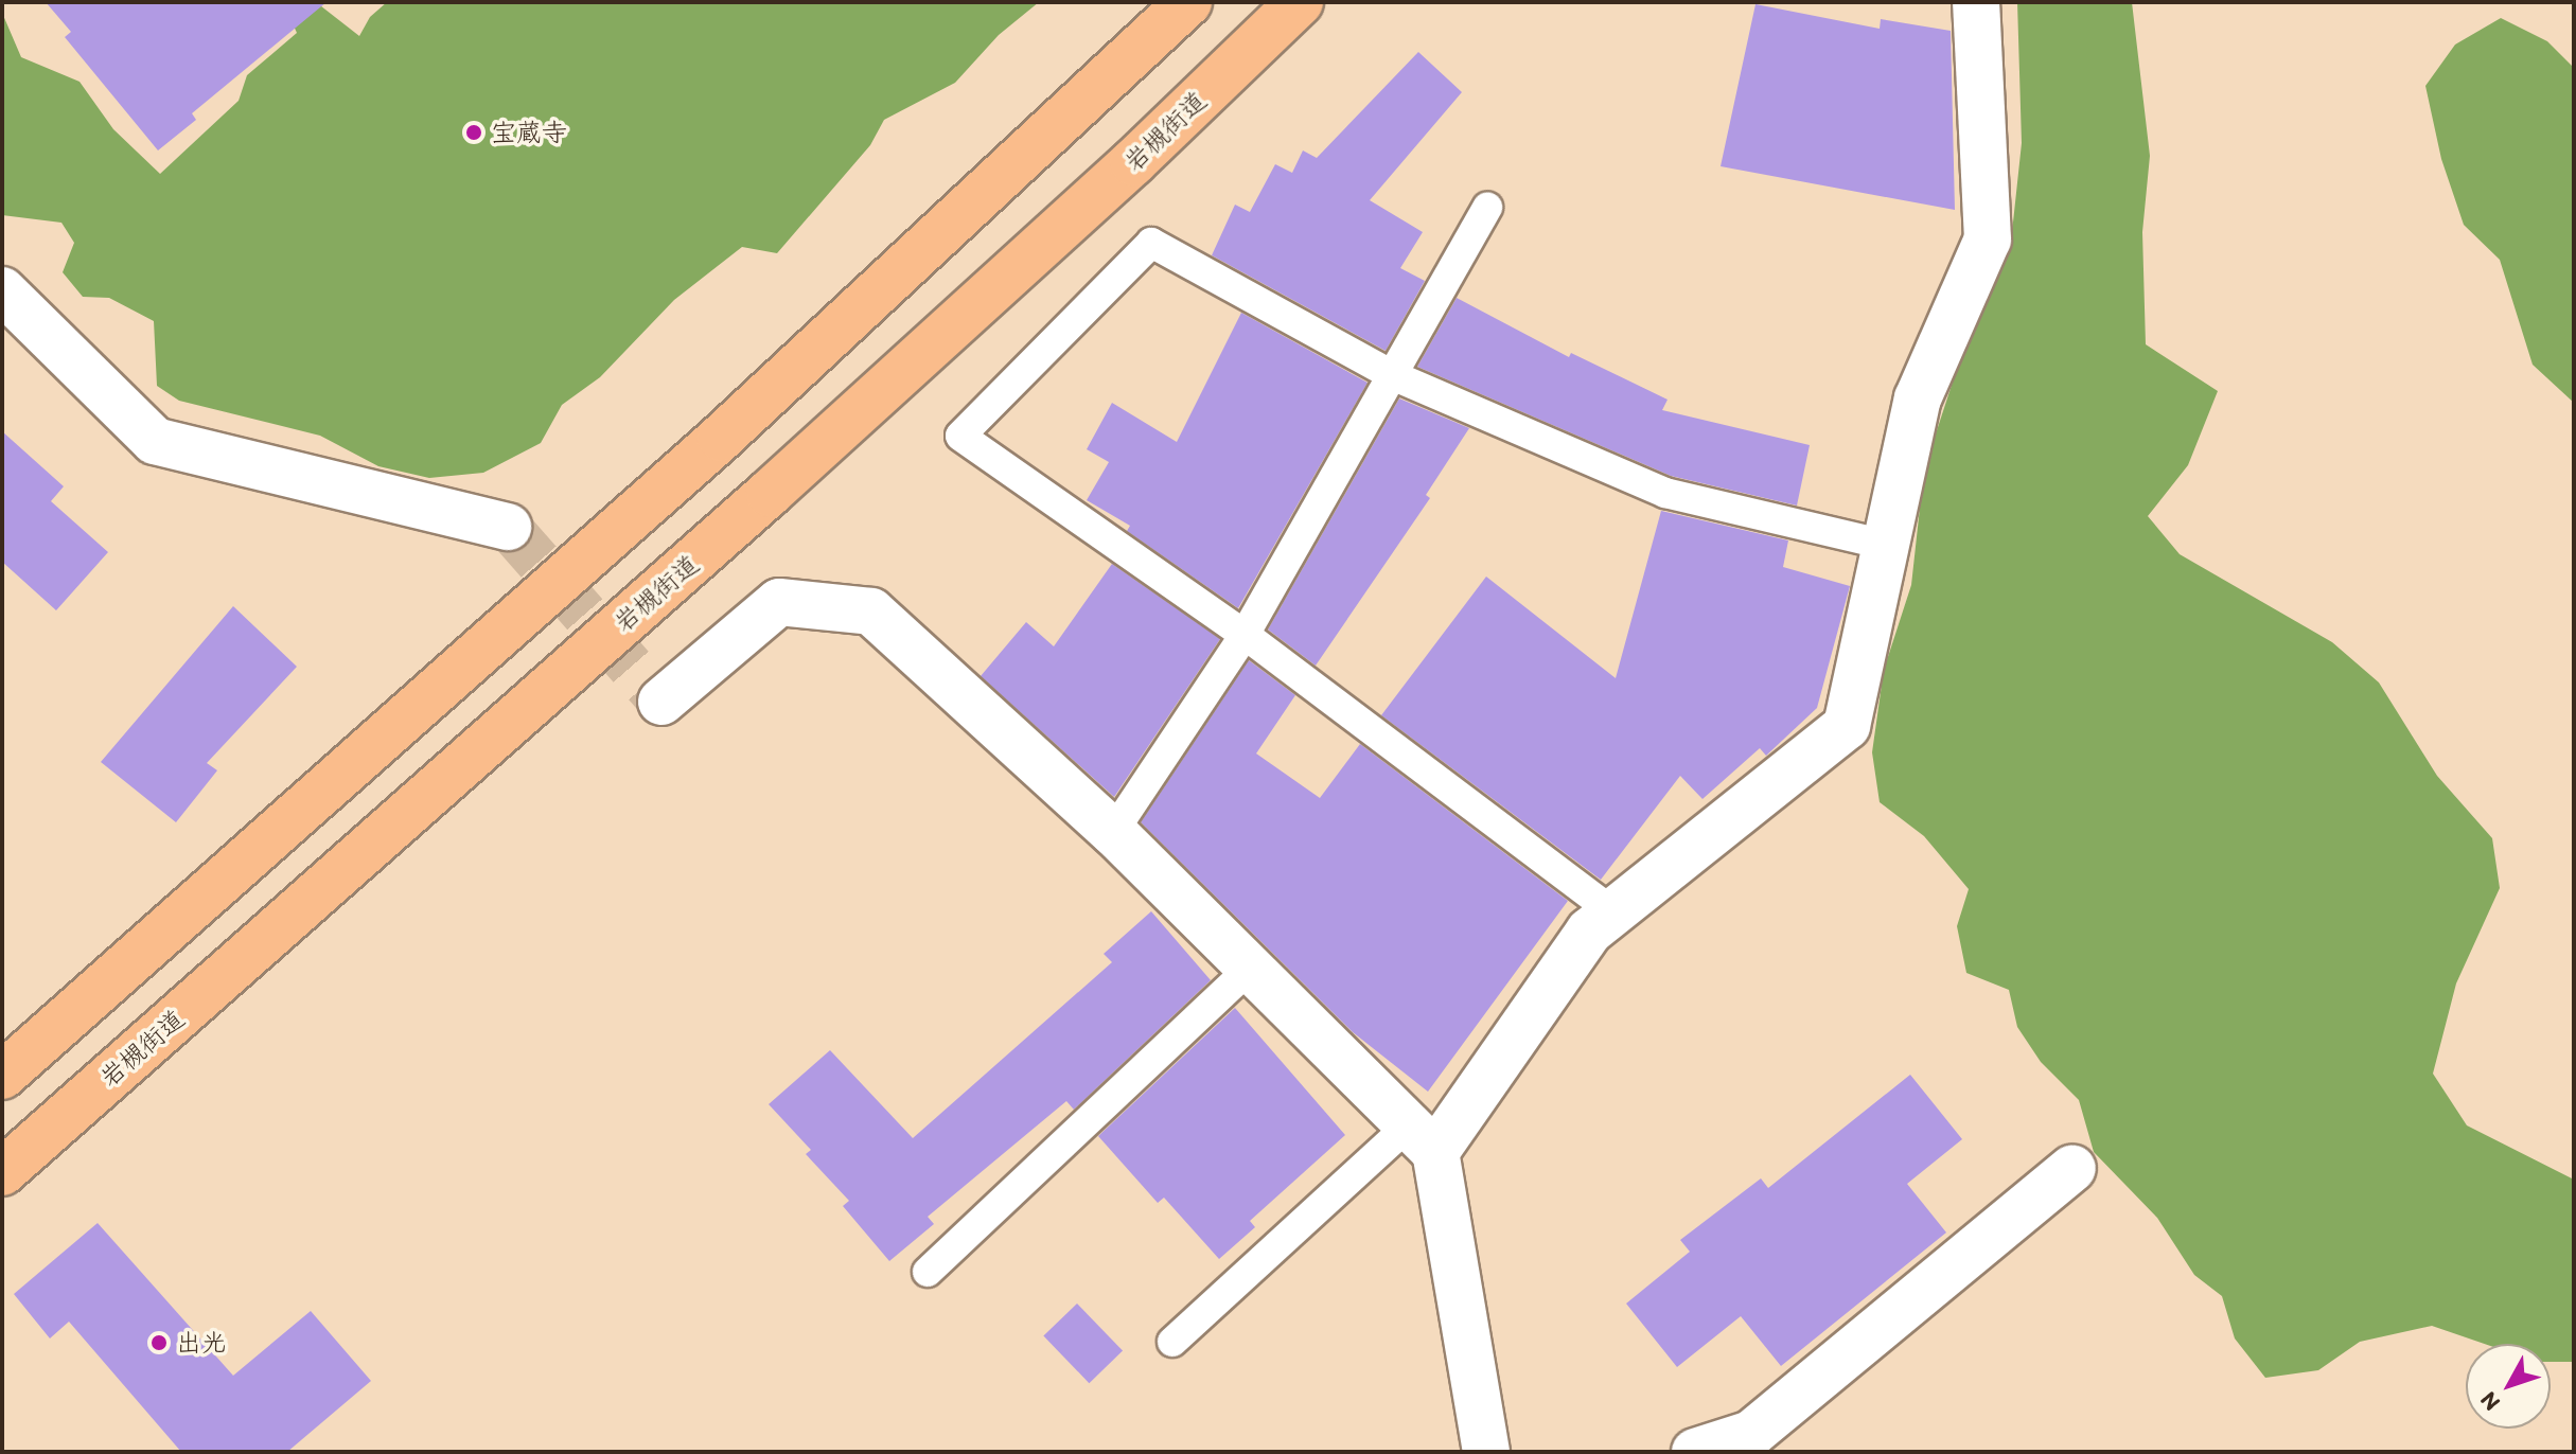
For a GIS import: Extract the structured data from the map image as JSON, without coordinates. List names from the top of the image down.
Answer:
{
  "streets": {
    "highway": ["岩槻街道"]
  },
  "places": ["宝蔵寺", "出光"],
  "north": "bottom left"
}
